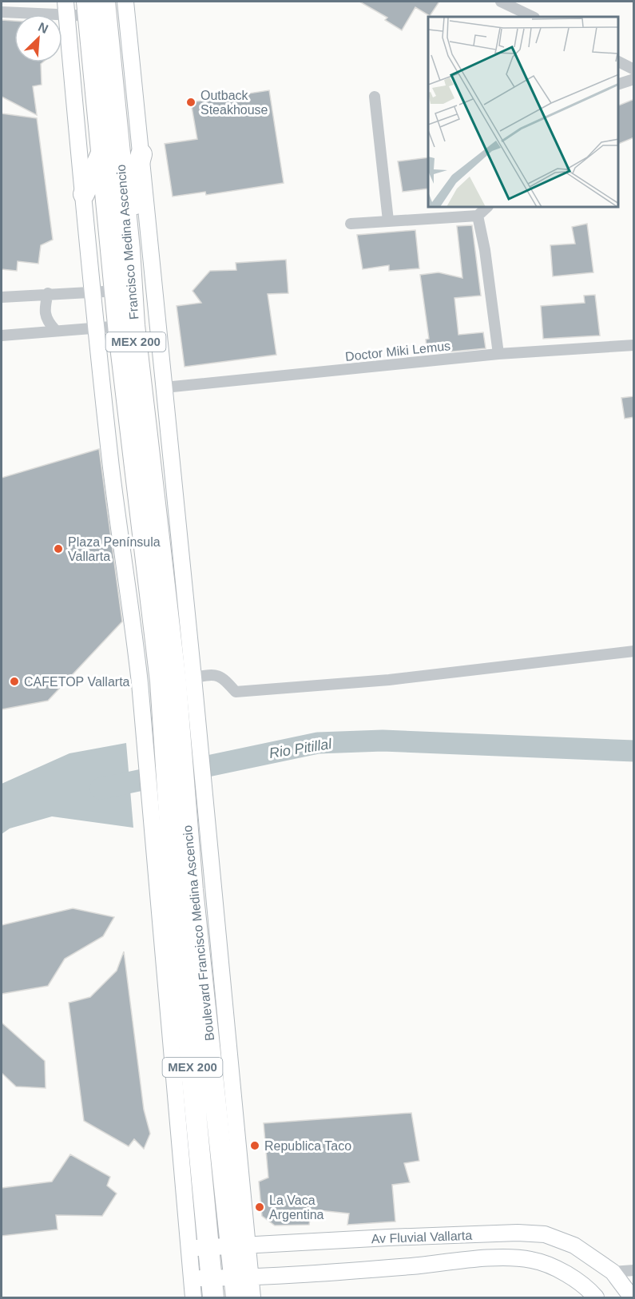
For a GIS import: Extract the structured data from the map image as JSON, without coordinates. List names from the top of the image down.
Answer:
{
  "streets": {
    "highway": ["Francisco Medina Ascencio", "MEX 200", "Boulevard Francisco Medina Ascencio"],
    "main road": ["Av Fluvial Vallarta"],
    "street": ["Doctor Miki Lemus"]
  },
  "crossings": [
    ["Francisco Medina Ascencio", "Boulevard Francisco Medina Ascencio"],
    ["Boulevard Francisco Medina Ascencio", "Av Fluvial Vallarta"]
  ],
  "water": ["Rio Pitillal"],
  "places": [
    "Outback Steakhouse",
    "Plaza Península Vallarta",
    "CAFETOP Vallarta",
    "Republica Taco",
    "La Vaca Argentina"
  ],
  "north": "top right"
}
